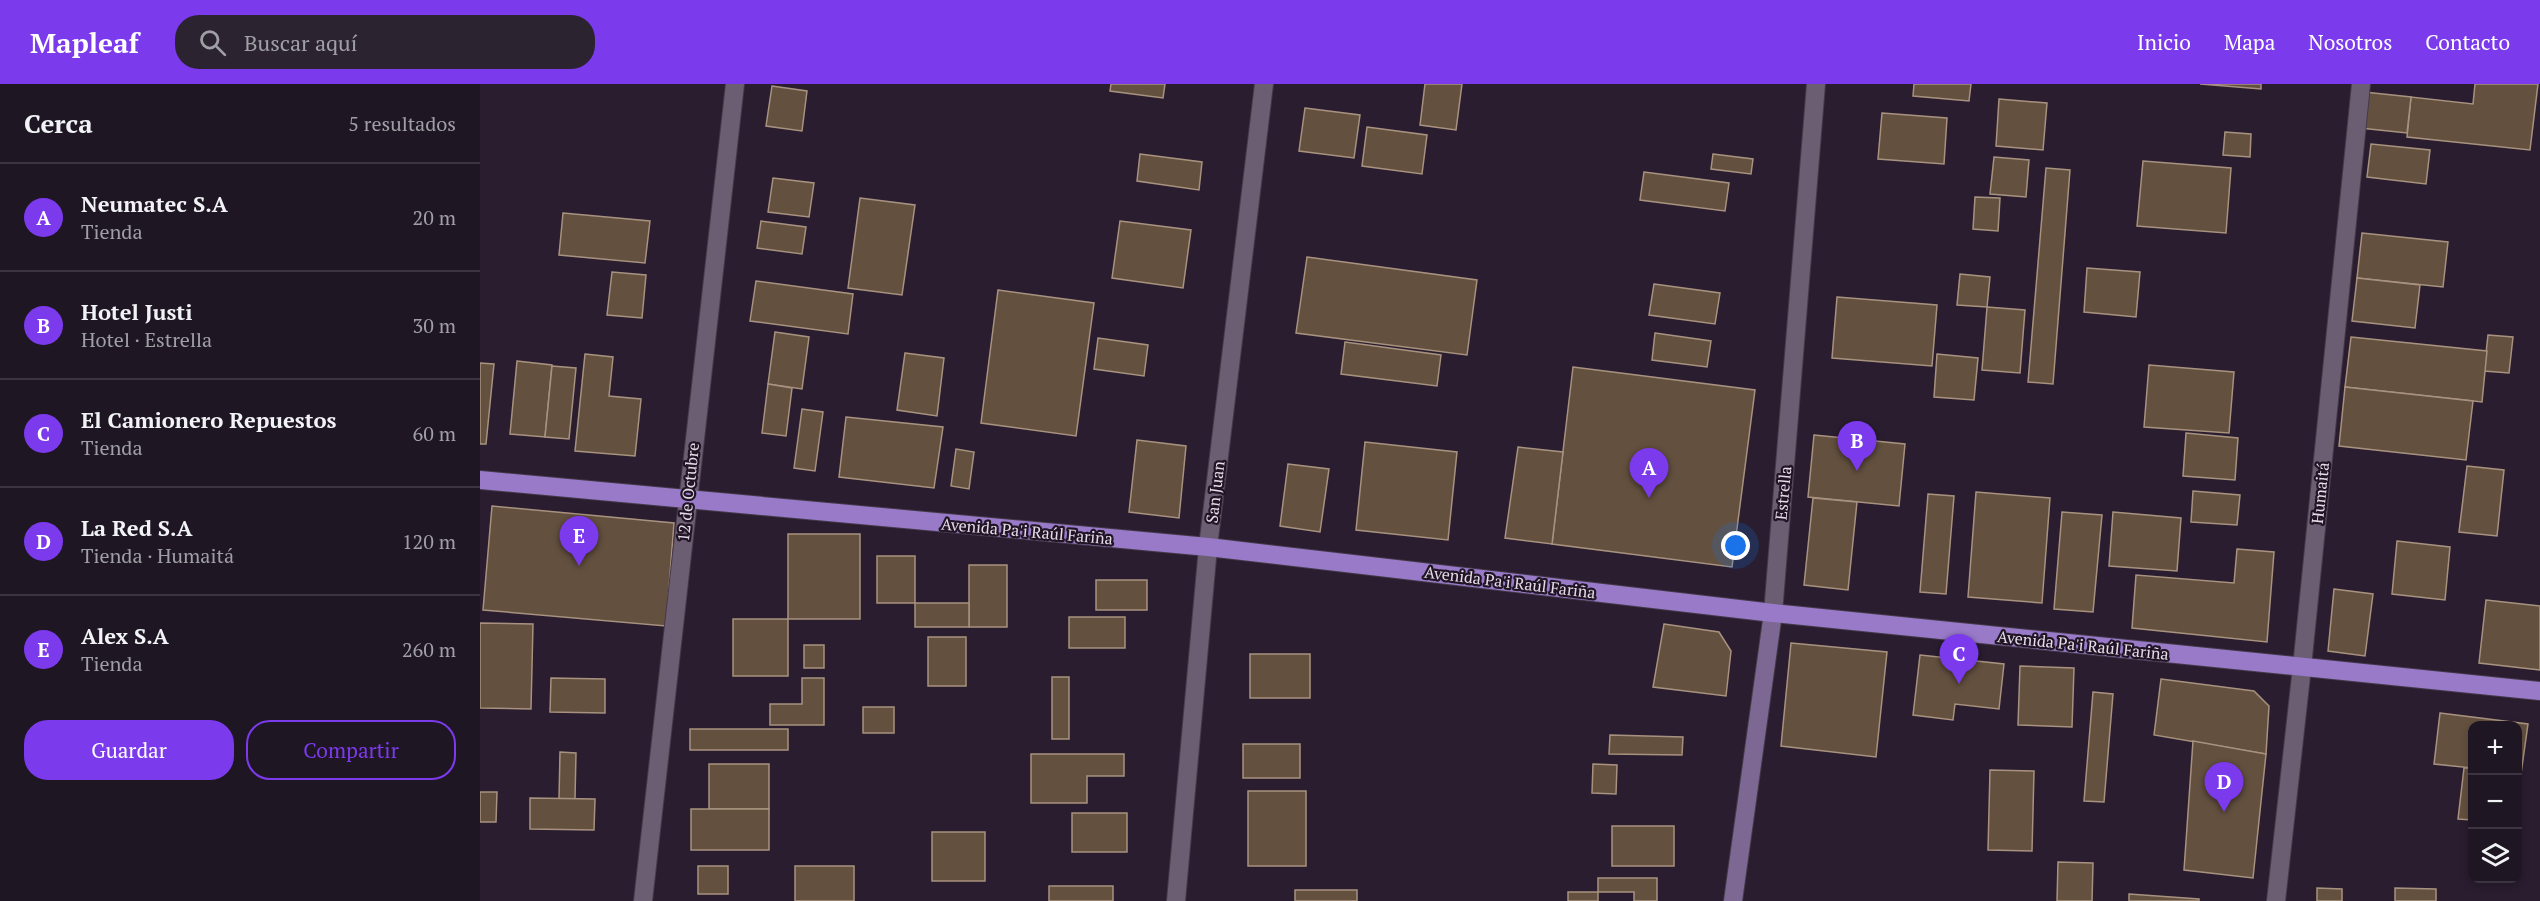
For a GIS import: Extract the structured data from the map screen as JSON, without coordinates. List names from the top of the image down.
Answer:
{
  "streets": {
    "highway": ["Avenida Pa'i Raúl Fariña"],
    "main road": ["Estrella"],
    "street": ["12 de Octubre", "San Juan", "Humaitá"]
  },
  "crossings": [
    ["12 de Octubre", "Avenida Pa'i Raúl Fariña"],
    ["San Juan", "Avenida Pa'i Raúl Fariña"],
    ["Estrella", "Avenida Pa'i Raúl Fariña"],
    ["Humaitá", "Avenida Pa'i Raúl Fariña"]
  ],
  "page": {
    "header": "Mapleaf",
    "search": "Buscar aquí",
    "nav": [
      "Inicio",
      "Mapa",
      "Nosotros",
      "Contacto"
    ],
    "heading": ["Cerca", "5 resultados"],
    "list": [
      {
        "mark": "A",
        "name": "Neumatec S.A",
        "note": "Tienda",
        "value": "20 m"
      },
      {
        "mark": "B",
        "name": "Hotel Justi",
        "note": "Hotel · Estrella",
        "value": "30 m"
      },
      {
        "mark": "C",
        "name": "El Camionero Repuestos",
        "note": "Tienda",
        "value": "60 m"
      },
      {
        "mark": "D",
        "name": "La Red S.A",
        "note": "Tienda · Humaitá",
        "value": "120 m"
      },
      {
        "mark": "E",
        "name": "Alex S.A",
        "note": "Tienda",
        "value": "260 m"
      }
    ],
    "pins": [
      "B",
      "A",
      "E",
      "C",
      "D"
    ],
    "buttons": ["Guardar", "Compartir"],
    "map_buttons": ["+", "−"]
  }
}
